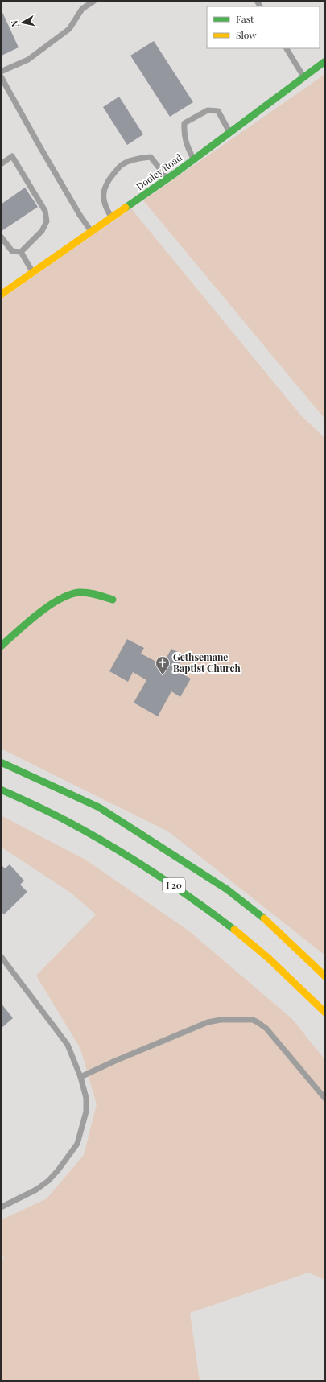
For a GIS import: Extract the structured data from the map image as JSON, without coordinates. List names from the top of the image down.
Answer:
{
  "streets": {
    "main road": ["Dooley Road", "I 20"]
  },
  "places": {
    "church": ["Gethsemane Baptist Church"]
  },
  "legend": ["Fast", "Slow"],
  "north": "left"
}
